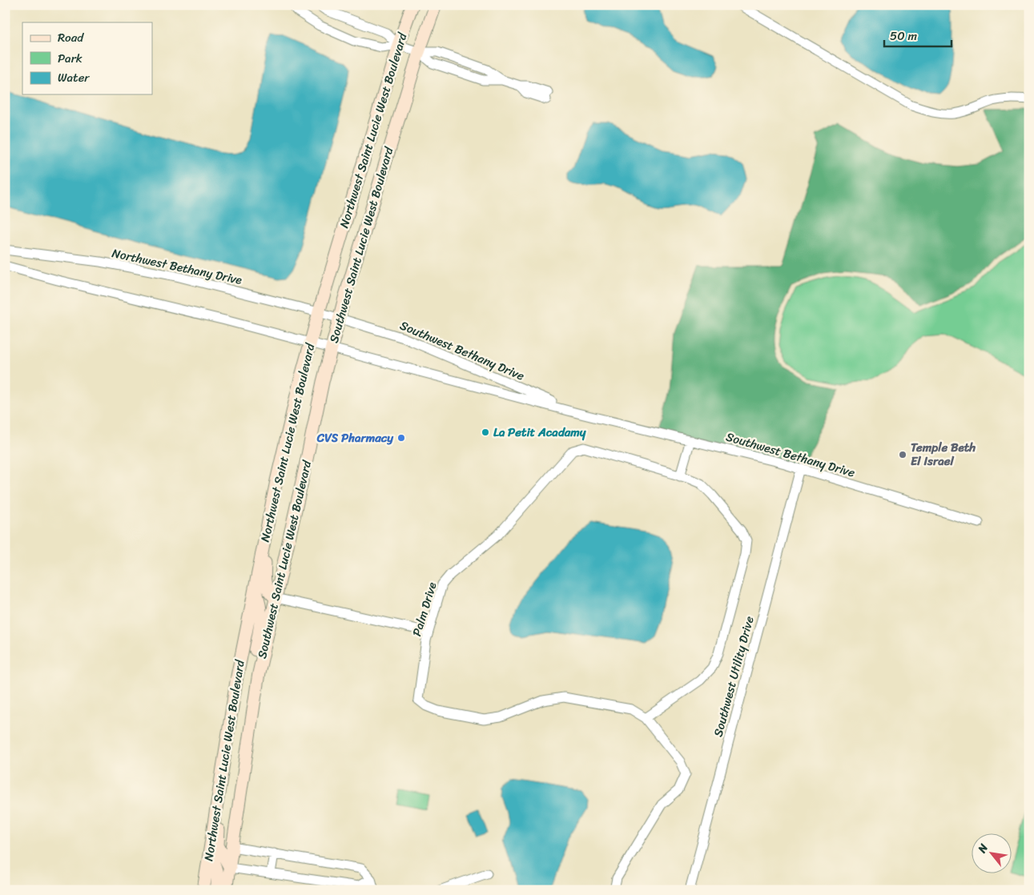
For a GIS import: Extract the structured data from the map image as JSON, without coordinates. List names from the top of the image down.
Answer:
{
  "streets": {
    "main road": ["Northwest Saint Lucie West Boulevard", "Southwest Saint Lucie West Boulevard"],
    "street": [
      "Northwest Bethany Drive",
      "Southwest Bethany Drive",
      "Palm Drive",
      "Southwest Utility Drive"
    ]
  },
  "crossings": [
    ["Northwest Saint Lucie West Boulevard", "Northwest Bethany Drive"],
    ["Northwest Saint Lucie West Boulevard", "Southwest Bethany Drive"],
    ["Southwest Saint Lucie West Boulevard", "Southwest Bethany Drive"],
    ["Northwest Bethany Drive", "Southwest Bethany Drive"],
    ["Southwest Bethany Drive", "Southwest Utility Drive"]
  ],
  "places": ["La Petit Acadamy", "CVS Pharmacy", "Temple Beth El Israel"],
  "legend": ["Road", "Park", "Water"],
  "scale_bar": "50 m",
  "north": "top left"
}
